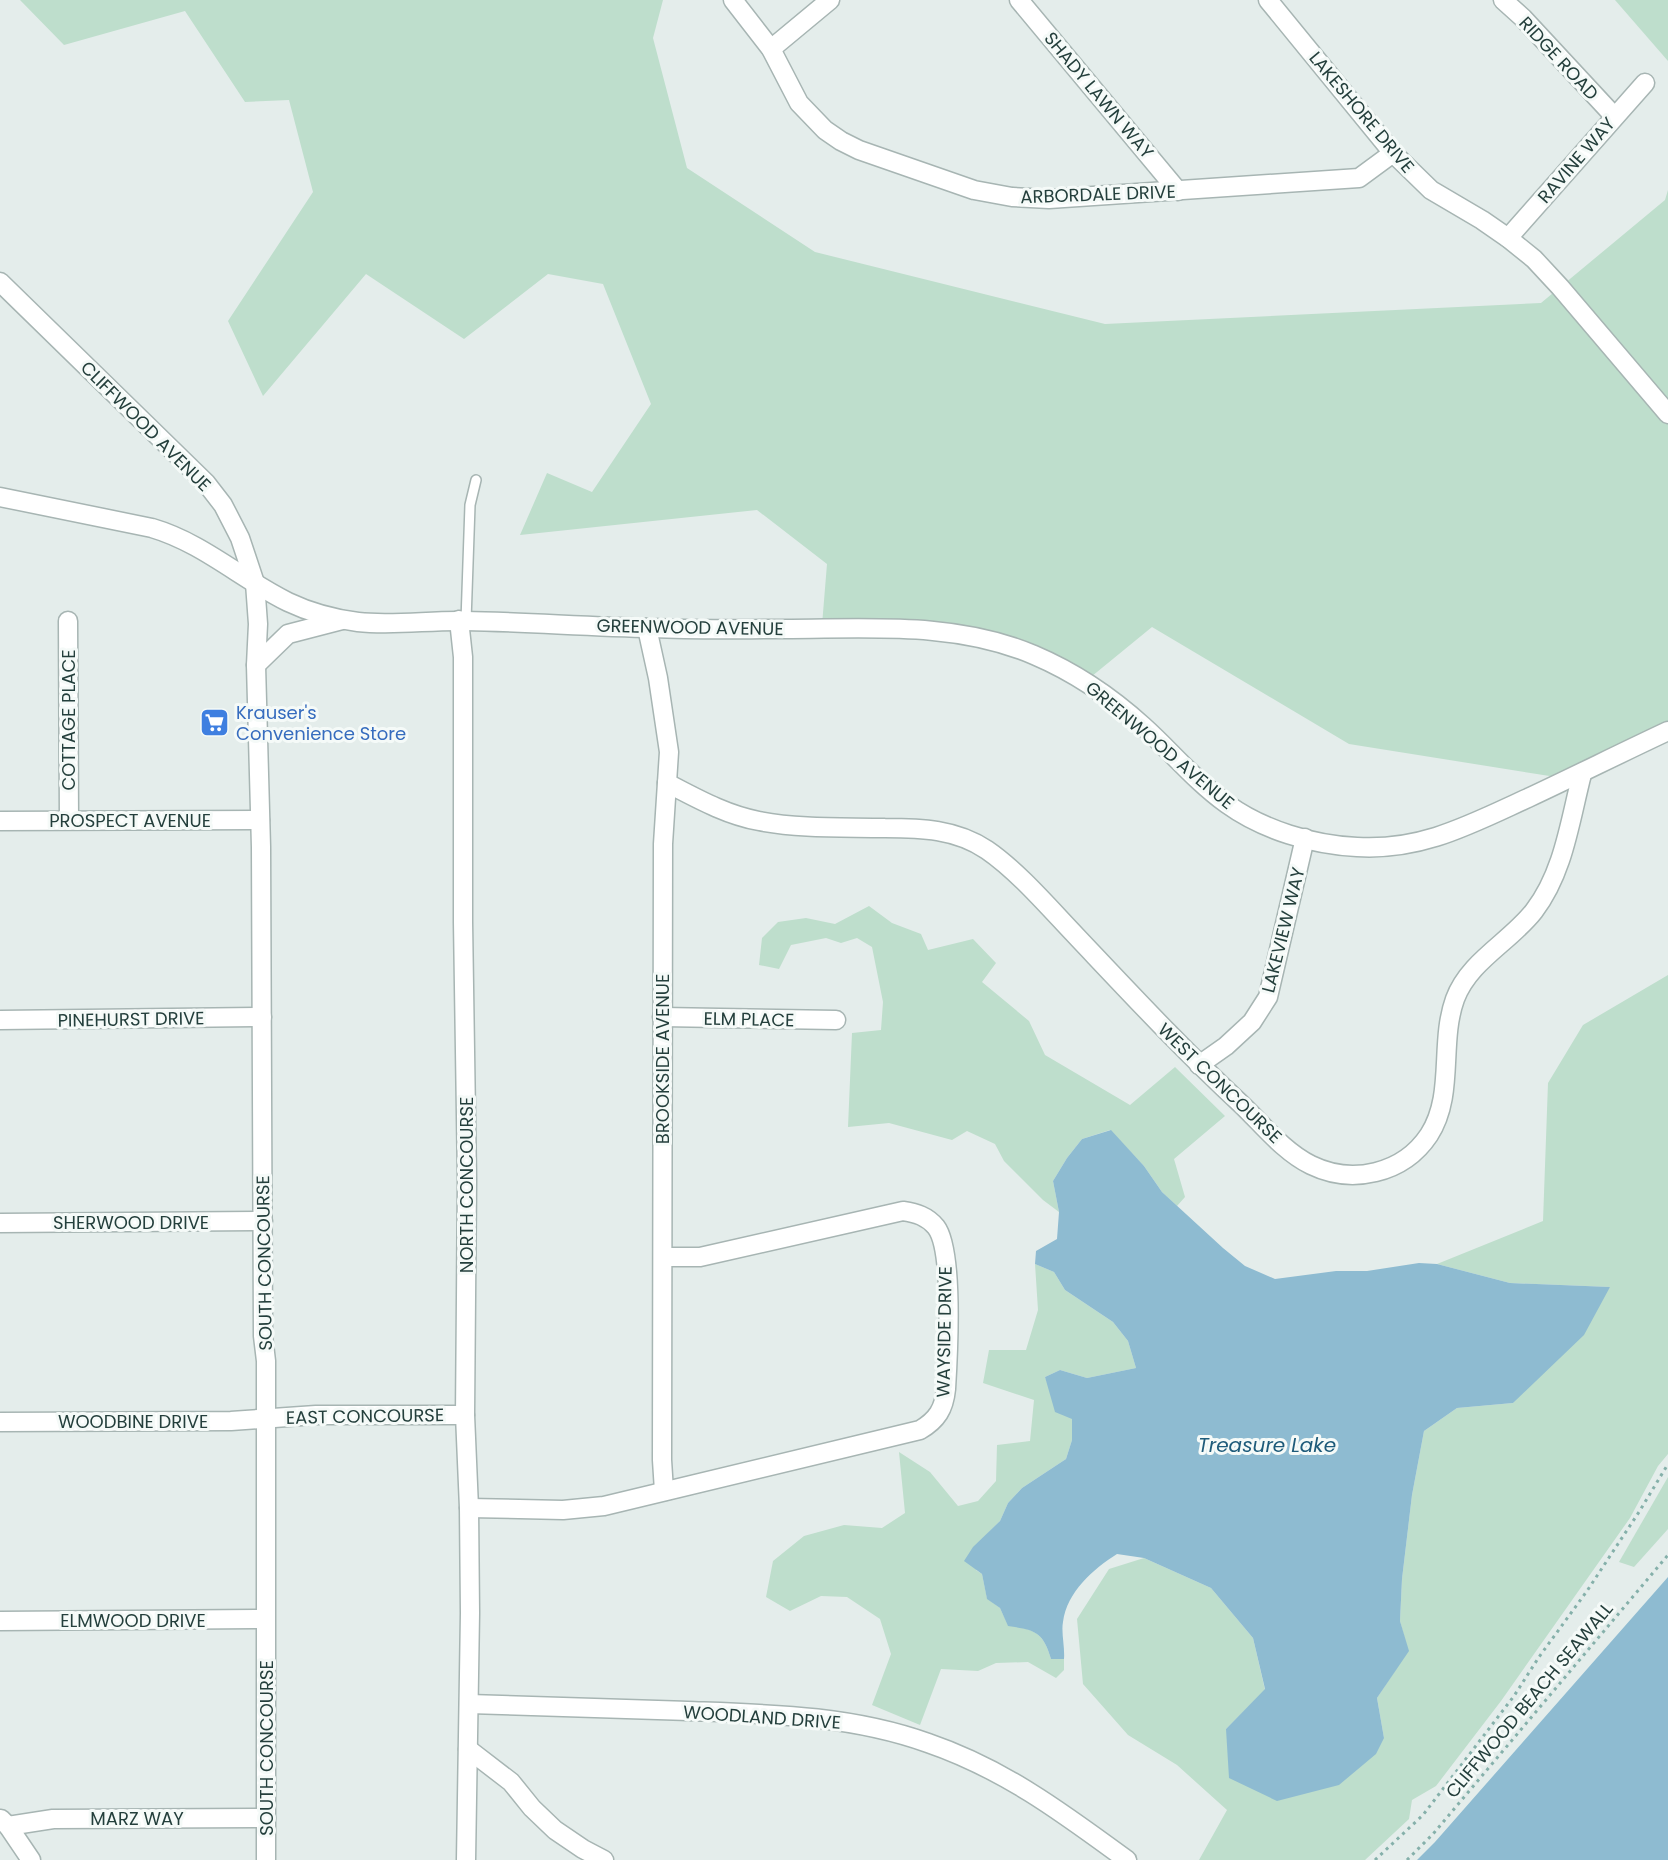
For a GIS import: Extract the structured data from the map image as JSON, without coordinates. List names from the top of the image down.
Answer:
{
  "streets": {
    "street": [
      "RIDGE ROAD",
      "SHADY LAWN WAY",
      "LAKESHORE DRIVE",
      "RAVINE WAY",
      "ARBORDALE DRIVE",
      "CLIFFWOOD AVENUE",
      "GREENWOOD AVENUE",
      "COTTAGE PLACE",
      "PROSPECT AVENUE",
      "LAKEVIEW WAY",
      "PINEHURST DRIVE",
      "ELM PLACE",
      "BROOKSIDE AVENUE",
      "WEST CONCOURSE",
      "NORTH CONCOURSE",
      "SHERWOOD DRIVE",
      "SOUTH CONCOURSE",
      "WAYSIDE DRIVE",
      "EAST CONCOURSE",
      "WOODBINE DRIVE",
      "ELMWOOD DRIVE",
      "WOODLAND DRIVE",
      "MARZ WAY"
    ],
    "path": ["CLIFFWOOD BEACH SEAWALL"]
  },
  "crossings": [
    ["RIDGE ROAD", "RAVINE WAY"],
    ["SHADY LAWN WAY", "ARBORDALE DRIVE"],
    ["LAKESHORE DRIVE", "RAVINE WAY"],
    ["LAKESHORE DRIVE", "ARBORDALE DRIVE"],
    ["CLIFFWOOD AVENUE", "GREENWOOD AVENUE"],
    ["CLIFFWOOD AVENUE", "SOUTH CONCOURSE"],
    ["GREENWOOD AVENUE", "LAKEVIEW WAY"],
    ["GREENWOOD AVENUE", "BROOKSIDE AVENUE"],
    ["GREENWOOD AVENUE", "WEST CONCOURSE"],
    ["GREENWOOD AVENUE", "NORTH CONCOURSE"],
    ["GREENWOOD AVENUE", "SOUTH CONCOURSE"],
    ["COTTAGE PLACE", "PROSPECT AVENUE"],
    ["PROSPECT AVENUE", "SOUTH CONCOURSE"],
    ["LAKEVIEW WAY", "WEST CONCOURSE"],
    ["PINEHURST DRIVE", "SOUTH CONCOURSE"],
    ["ELM PLACE", "BROOKSIDE AVENUE"],
    ["BROOKSIDE AVENUE", "WEST CONCOURSE"],
    ["BROOKSIDE AVENUE", "WAYSIDE DRIVE"],
    ["NORTH CONCOURSE", "WAYSIDE DRIVE"],
    ["NORTH CONCOURSE", "EAST CONCOURSE"],
    ["NORTH CONCOURSE", "WOODLAND DRIVE"],
    ["SHERWOOD DRIVE", "SOUTH CONCOURSE"],
    ["SOUTH CONCOURSE", "EAST CONCOURSE"],
    ["SOUTH CONCOURSE", "WOODBINE DRIVE"],
    ["SOUTH CONCOURSE", "ELMWOOD DRIVE"],
    ["SOUTH CONCOURSE", "MARZ WAY"],
    ["EAST CONCOURSE", "WOODBINE DRIVE"]
  ],
  "water": ["Treasure Lake"],
  "places": {
    "supermarket": ["Krauser's Convenience Store"]
  }
}
